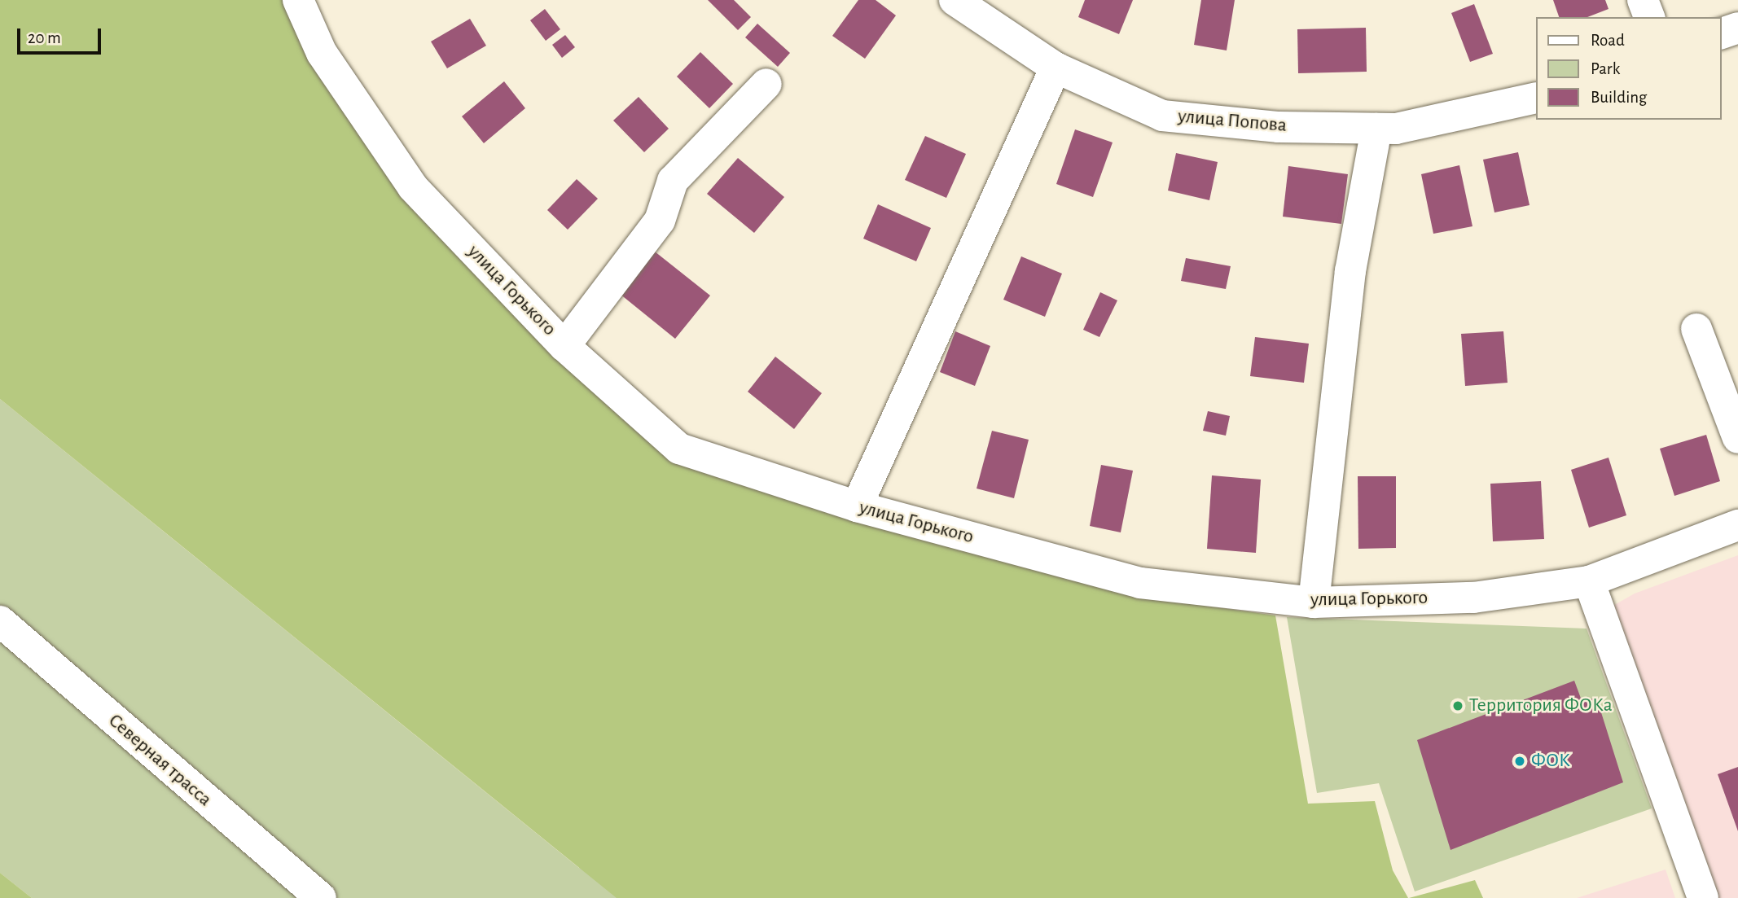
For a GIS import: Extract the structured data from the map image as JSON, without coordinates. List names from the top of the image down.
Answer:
{
  "streets": {
    "street": ["улица Попова", "улица Горького", "Северная трасса"]
  },
  "places": ["Территория ФОКа", "ФОК"],
  "legend": ["Road", "Park", "Building"],
  "scale_bar": "20 m"
}
